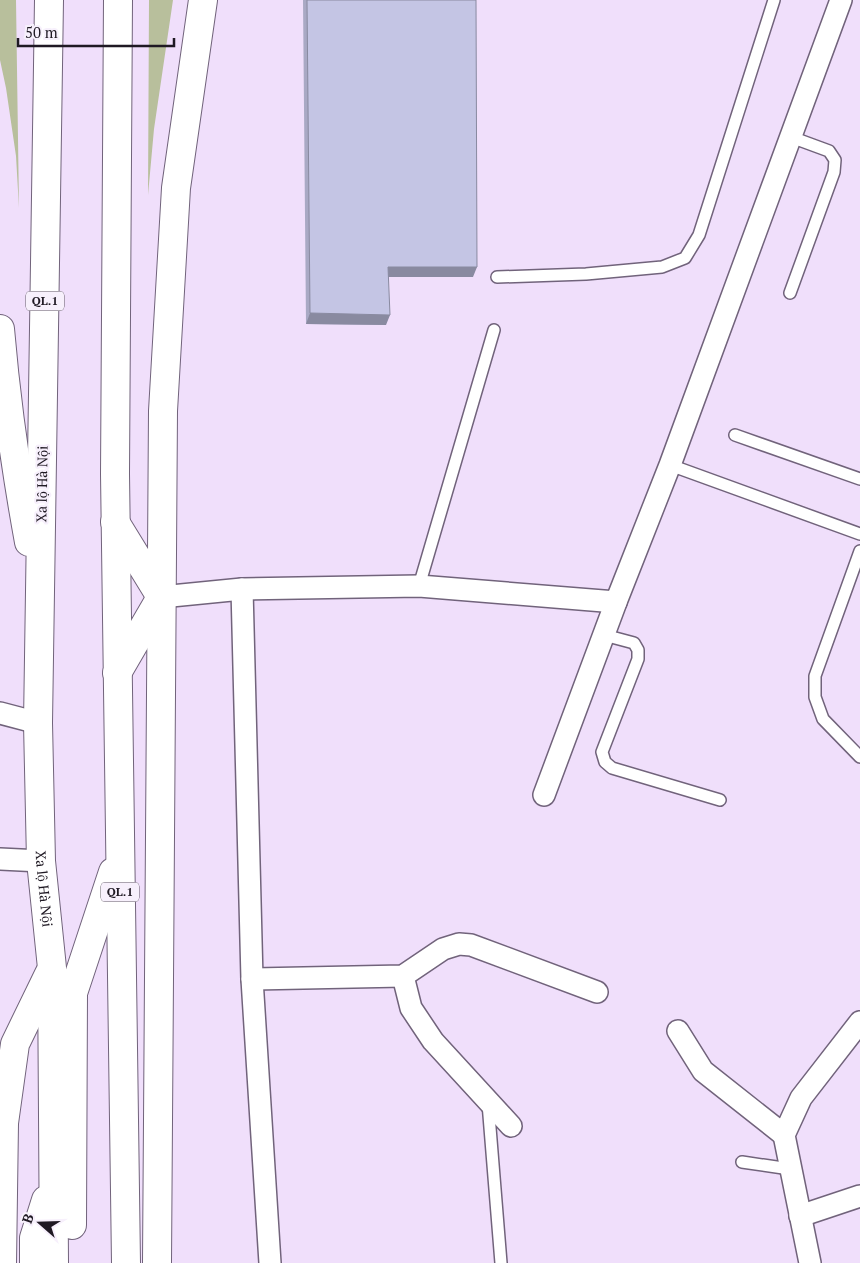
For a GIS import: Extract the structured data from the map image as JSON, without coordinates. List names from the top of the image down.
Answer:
{
  "streets": {
    "highway": ["QL.1", "Xa lộ Hà Nội"]
  },
  "crossings": [
    ["QL.1", "Xa lộ Hà Nội"]
  ],
  "scale_bar": "50 m",
  "north": "left"
}
